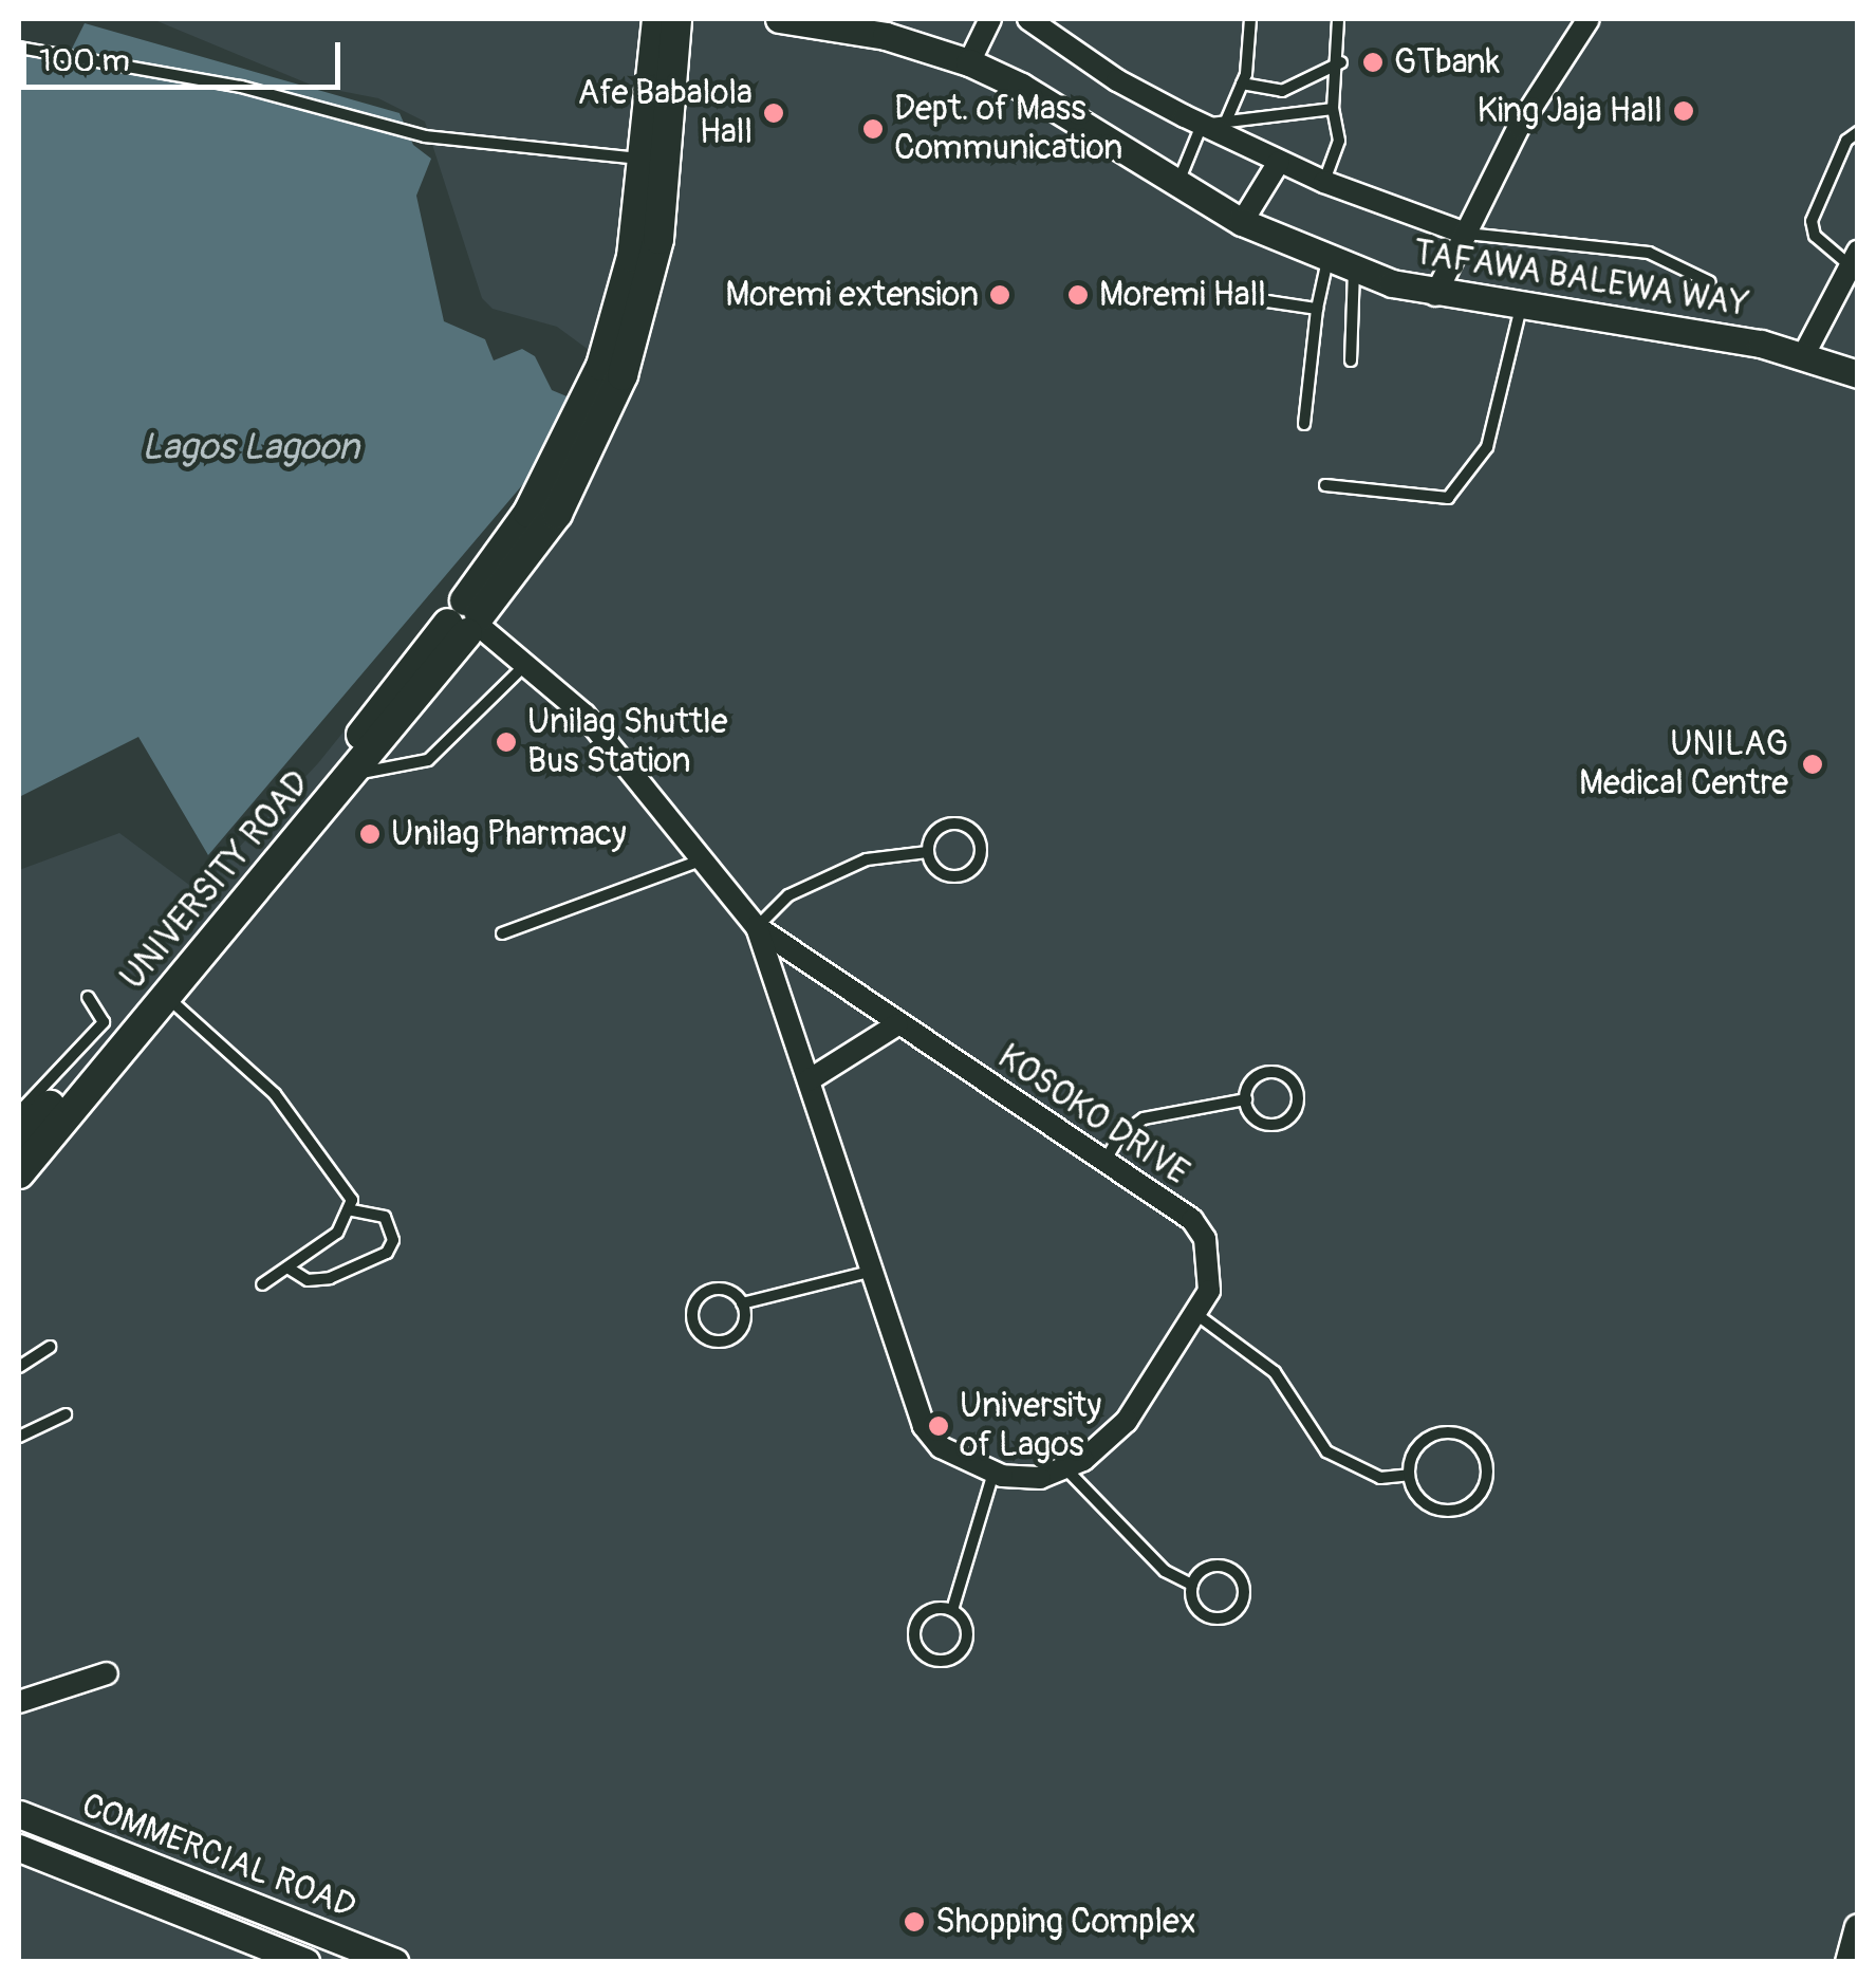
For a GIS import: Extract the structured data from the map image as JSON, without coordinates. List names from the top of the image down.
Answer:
{
  "streets": {
    "main road": ["UNIVERSITY ROAD"],
    "street": ["TAFAWA BALEWA WAY", "KOSOKO DRIVE", "COMMERCIAL ROAD"]
  },
  "crossings": [
    ["UNIVERSITY ROAD", "KOSOKO DRIVE"]
  ],
  "water": ["Lagos Lagoon"],
  "places": [
    "GTbank",
    "King Jaja Hall",
    "Afe Babalola Hall",
    "Dept. of Mass Communication",
    "Moremi extension",
    "Moremi Hall",
    "Unilag Shuttle Bus Station",
    "UNILAG Medical Centre",
    "Unilag Pharmacy",
    "University of Lagos",
    "Shopping Complex"
  ],
  "scale_bar": "100 m"
}
